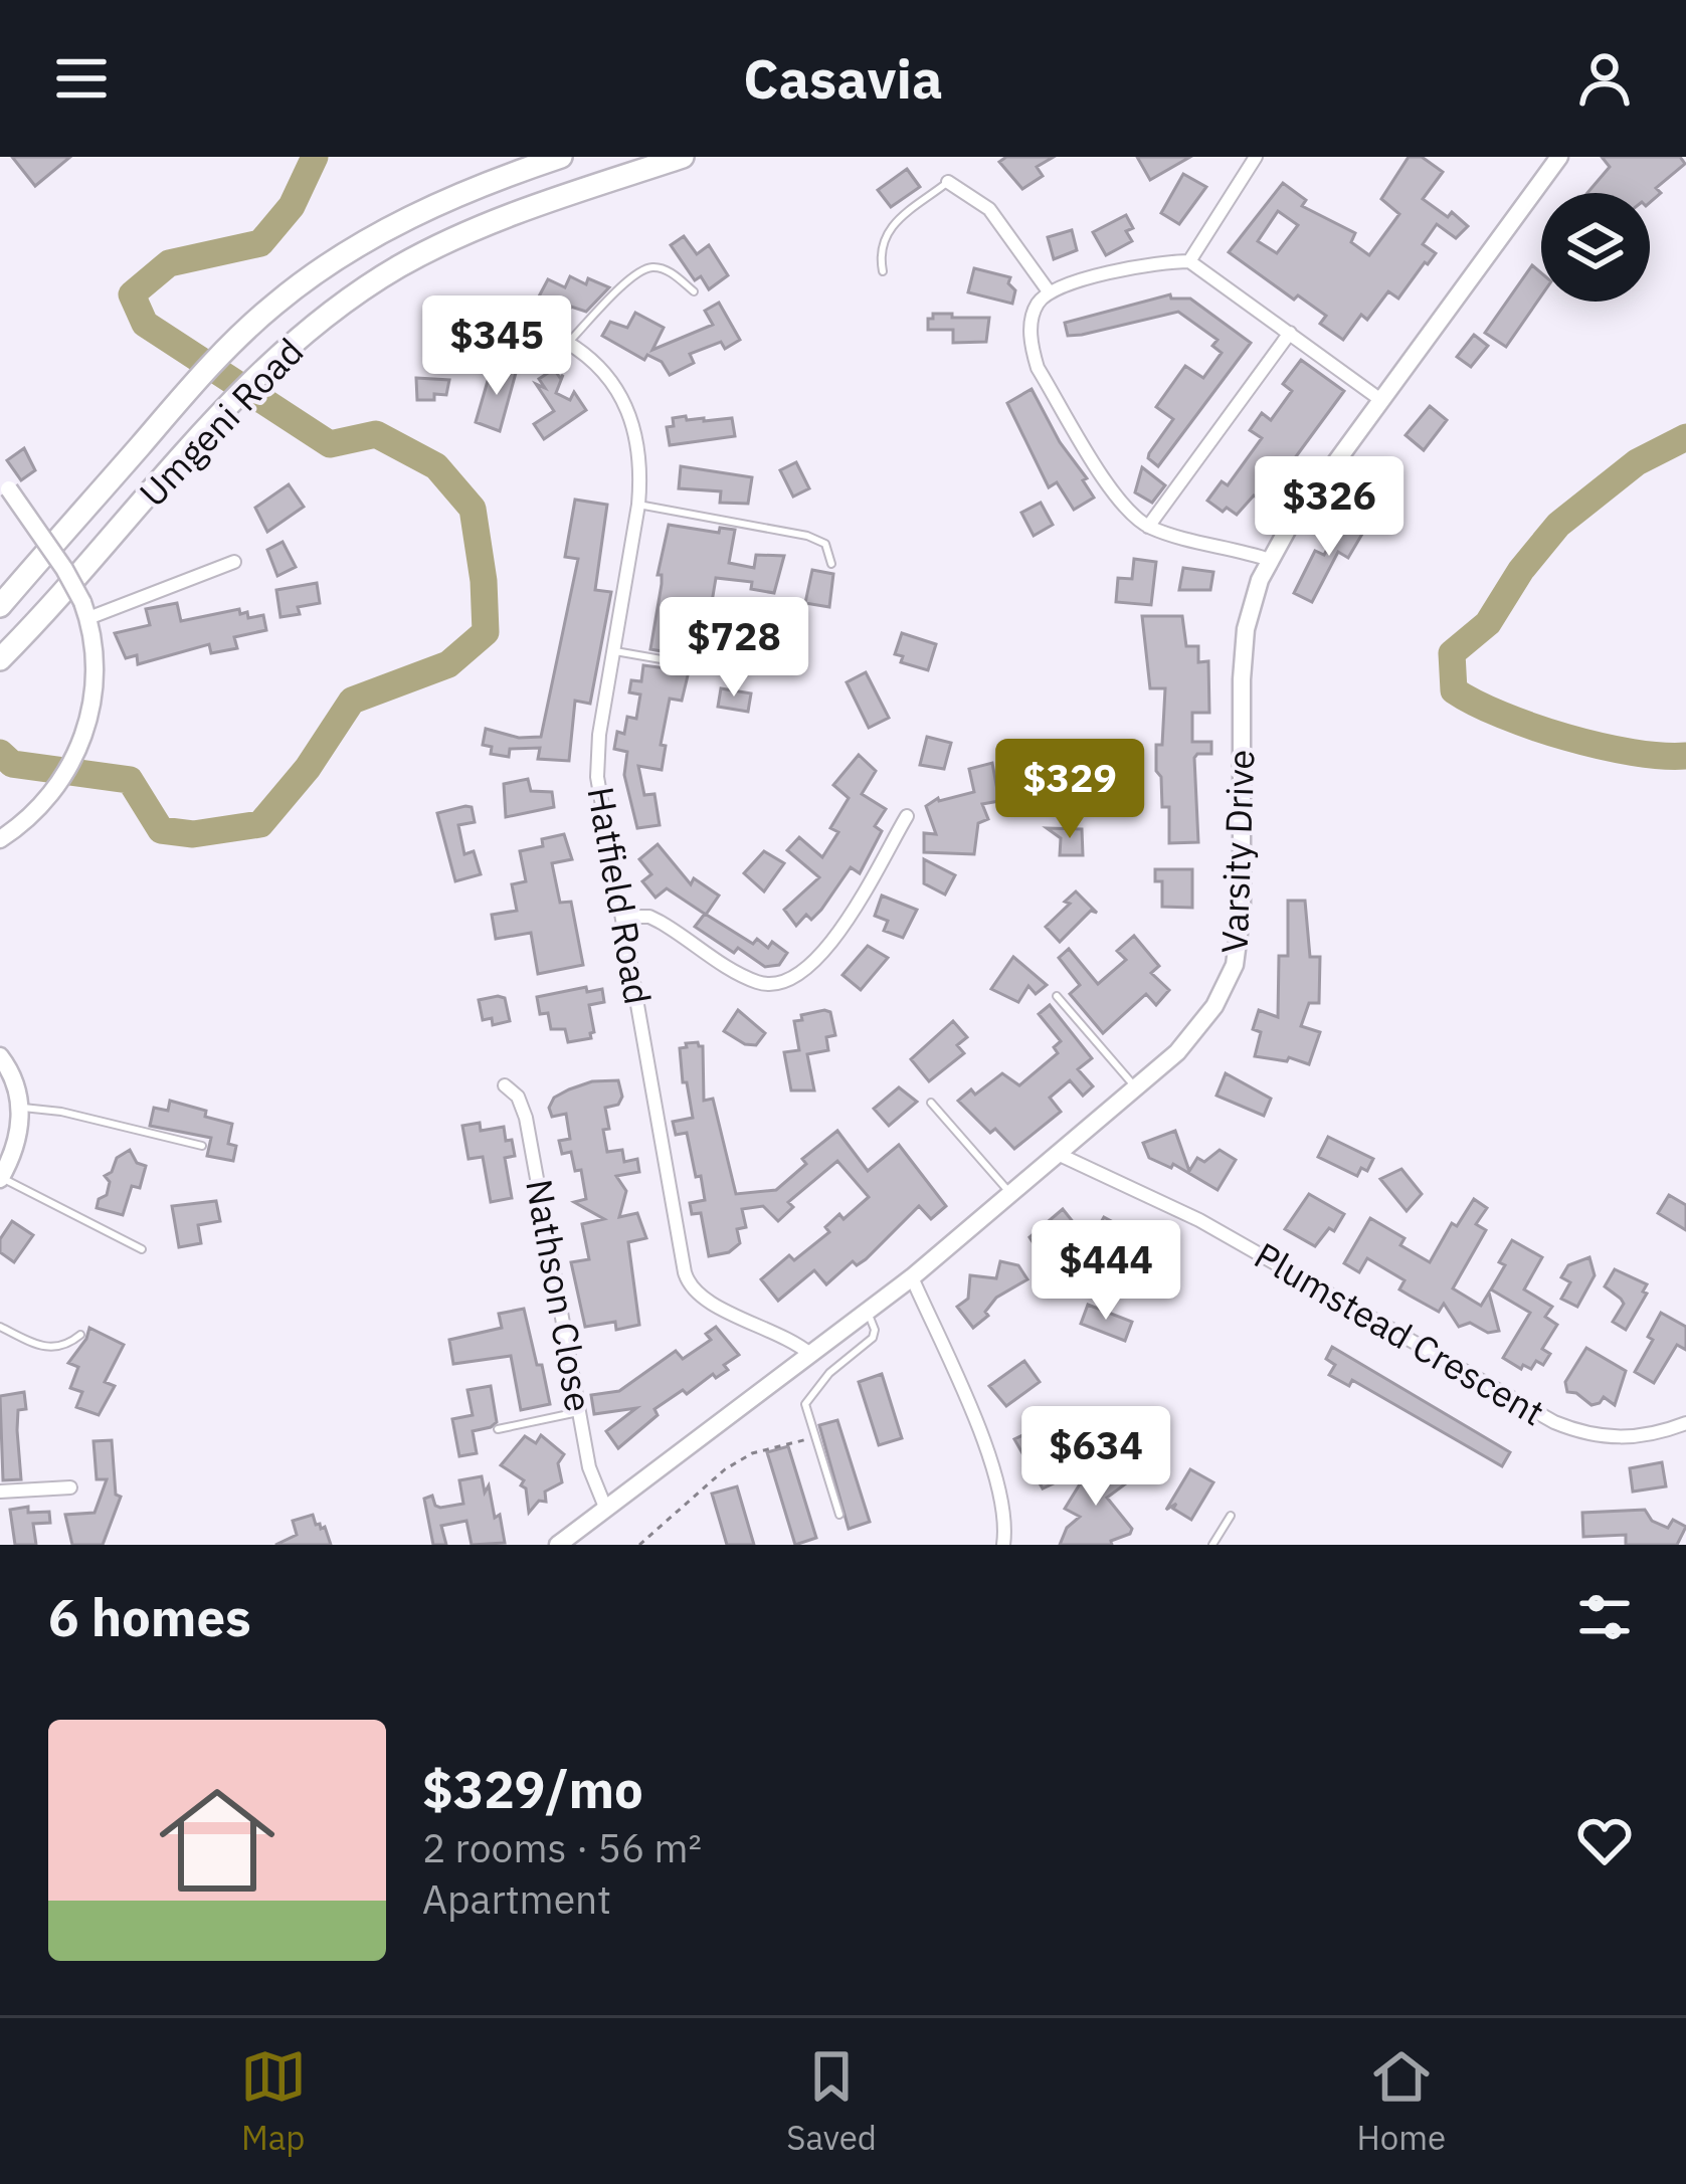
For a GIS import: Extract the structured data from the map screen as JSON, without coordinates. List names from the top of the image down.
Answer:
{
  "streets": {
    "highway": ["Umgeni Road"],
    "street": [
      "Varsity Drive",
      "Hatfield Road",
      "Nathson Close",
      "Plumstead Crescent"
    ]
  },
  "crossings": [
    ["Varsity Drive", "Hatfield Road"],
    ["Varsity Drive", "Nathson Close"],
    ["Varsity Drive", "Plumstead Crescent"]
  ],
  "page": {
    "header": "Casavia",
    "price": [
      "$345",
      "$326",
      "$728",
      "$329",
      "$444",
      "$634"
    ],
    "heading": "6 homes",
    "list": [
      {
        "name": "$329/mo",
        "note": "2 rooms · 56 m² · Apartment"
      }
    ],
    "tabs": ["Map", "Saved", "Home"]
  }
}
